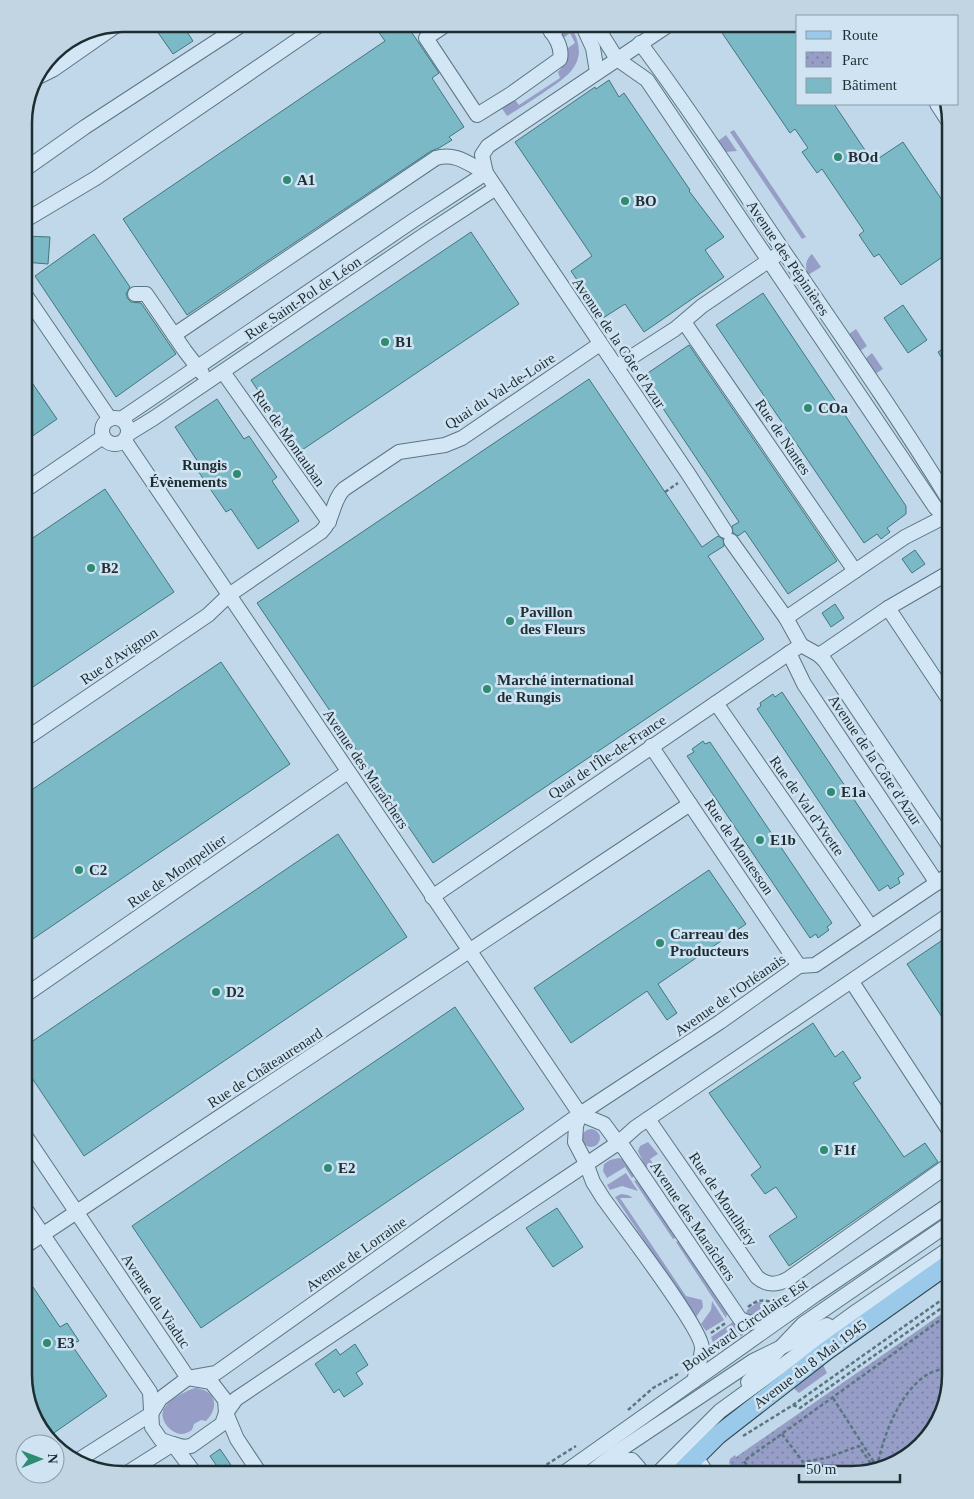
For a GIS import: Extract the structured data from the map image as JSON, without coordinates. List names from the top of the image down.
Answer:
{
  "streets": {
    "main road": ["Avenue du 8 Mai 1945"],
    "street": [
      "Avenue des Pépinières",
      "Rue Saint-Pol de Léon",
      "Avenue de la Côte d'Azur",
      "Quai du Val-de-Loire",
      "Rue de Nantes",
      "Rue de Montauban",
      "Rue d'Avignon",
      "Quai de l'Île-de-France",
      "Avenue des Maraîchers",
      "Rue de Val d'Yvette",
      "Rue de Montesson",
      "Rue de Montpellier",
      "Avenue de l'Orléanais",
      "Rue de Châteaurenard",
      "Rue de Montlhéry",
      "Avenue de Lorraine",
      "Avenue du Viaduc",
      "Boulevard Circulaire Est"
    ]
  },
  "crossings": [
    ["Rue Saint-Pol de Léon", "Avenue de la Côte d'Azur"],
    ["Rue Saint-Pol de Léon", "Rue de Montauban"],
    ["Rue Saint-Pol de Léon", "Avenue des Maraîchers"],
    ["Avenue de la Côte d'Azur", "Quai du Val-de-Loire"],
    ["Avenue de la Côte d'Azur", "Quai de l'Île-de-France"],
    ["Avenue de la Côte d'Azur", "Avenue de l'Orléanais"],
    ["Quai du Val-de-Loire", "Rue de Montauban"],
    ["Quai du Val-de-Loire", "Rue d'Avignon"],
    ["Quai du Val-de-Loire", "Avenue des Maraîchers"],
    ["Rue d'Avignon", "Avenue des Maraîchers"],
    ["Quai de l'Île-de-France", "Avenue des Maraîchers"],
    ["Quai de l'Île-de-France", "Rue de Val d'Yvette"],
    ["Quai de l'Île-de-France", "Rue de Montesson"],
    ["Avenue des Maraîchers", "Rue de Montpellier"],
    ["Avenue des Maraîchers", "Avenue de l'Orléanais"],
    ["Avenue des Maraîchers", "Rue de Châteaurenard"],
    ["Avenue des Maraîchers", "Avenue de Lorraine"],
    ["Avenue des Maraîchers", "Boulevard Circulaire Est"],
    ["Rue de Val d'Yvette", "Avenue de l'Orléanais"],
    ["Rue de Montesson", "Avenue de l'Orléanais"],
    ["Rue de Montesson", "Rue de Châteaurenard"],
    ["Avenue de l'Orléanais", "Avenue de Lorraine"],
    ["Rue de Châteaurenard", "Avenue du Viaduc"],
    ["Avenue de Lorraine", "Avenue du Viaduc"]
  ],
  "places": [
    "BOd",
    "A1",
    "BO",
    "B1",
    "COa",
    "Rungis Évènements",
    "B2",
    "Pavillon des Fleurs",
    "Marché international de Rungis",
    "E1a",
    "E1b",
    "C2",
    "Carreau des Producteurs",
    "D2",
    "F1f",
    "E2",
    "E3"
  ],
  "legend": ["Route", "Parc", "Bâtiment"],
  "scale_bar": "50 m",
  "north": "right"
}
